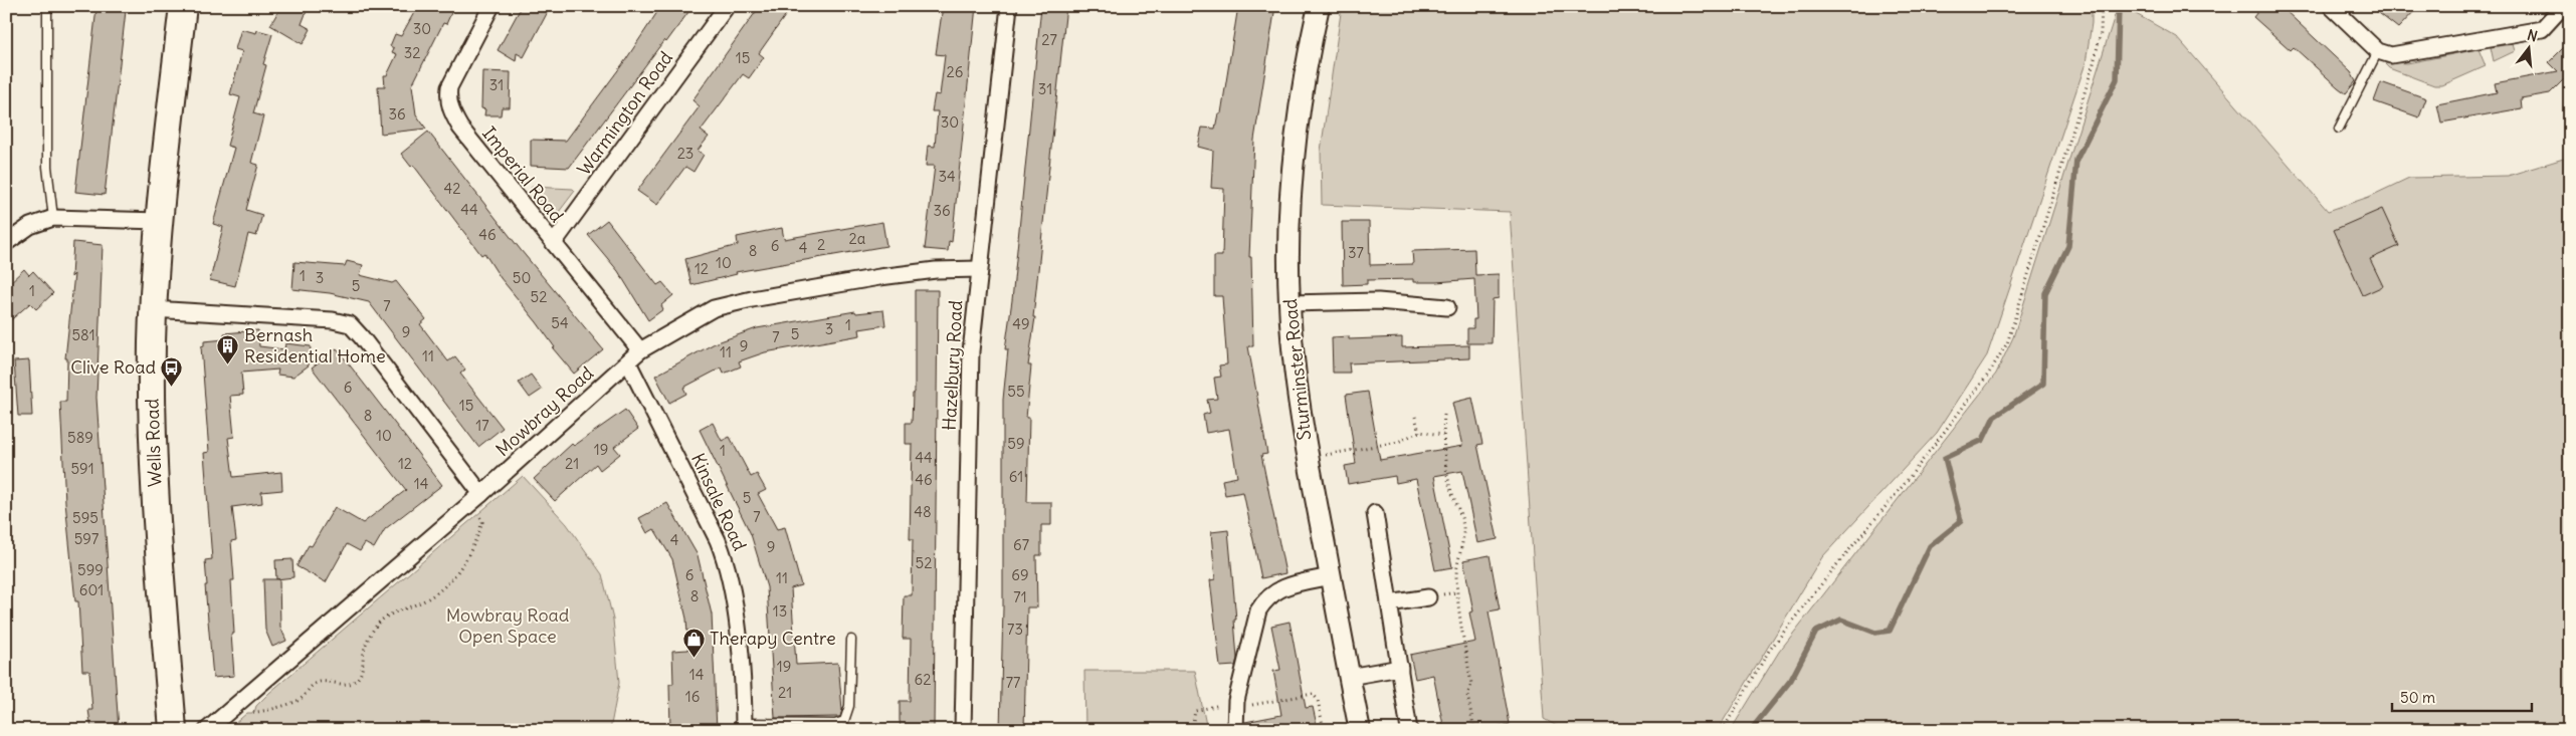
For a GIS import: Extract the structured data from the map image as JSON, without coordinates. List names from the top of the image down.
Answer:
{
  "streets": {
    "highway": ["Wells Road"],
    "street": [
      "Warmington Road",
      "Imperial Road",
      "Hazelbury Road",
      "Sturminster Road",
      "Mowbray Road",
      "Kinsale Road"
    ]
  },
  "crossings": [
    ["Warmington Road", "Imperial Road"],
    ["Imperial Road", "Mowbray Road"],
    ["Hazelbury Road", "Mowbray Road"],
    ["Mowbray Road", "Kinsale Road"]
  ],
  "parks": ["Mowbray Road Open Space"],
  "places": {
    "building": ["Bernash Residential Home"],
    "bus stop": ["Clive Road"],
    "shop": ["Therapy Centre"]
  },
  "house_numbers": [
    "30",
    "27",
    "32",
    "15",
    "26",
    "31",
    "31",
    "36",
    "30",
    "23",
    "34",
    "42",
    "44",
    "36",
    "46",
    "2a",
    "2",
    "6",
    "4",
    "8",
    "37",
    "10",
    "12",
    "1",
    "3",
    "50",
    "5",
    "1",
    "52",
    "7",
    "54",
    "49",
    "1",
    "3",
    "9",
    "5",
    "581",
    "7",
    "9",
    "11",
    "11",
    "6",
    "55",
    "15",
    "8",
    "17",
    "10",
    "589",
    "59",
    "19",
    "1",
    "44",
    "12",
    "21",
    "591",
    "61",
    "46",
    "14",
    "5",
    "48",
    "7",
    "595",
    "597",
    "4",
    "67",
    "9",
    "52",
    "599",
    "6",
    "69",
    "11",
    "601",
    "8",
    "71",
    "13",
    "73",
    "19",
    "14",
    "62",
    "77",
    "21",
    "16"
  ],
  "scale_bar": "50 m",
  "north": "top"
}
